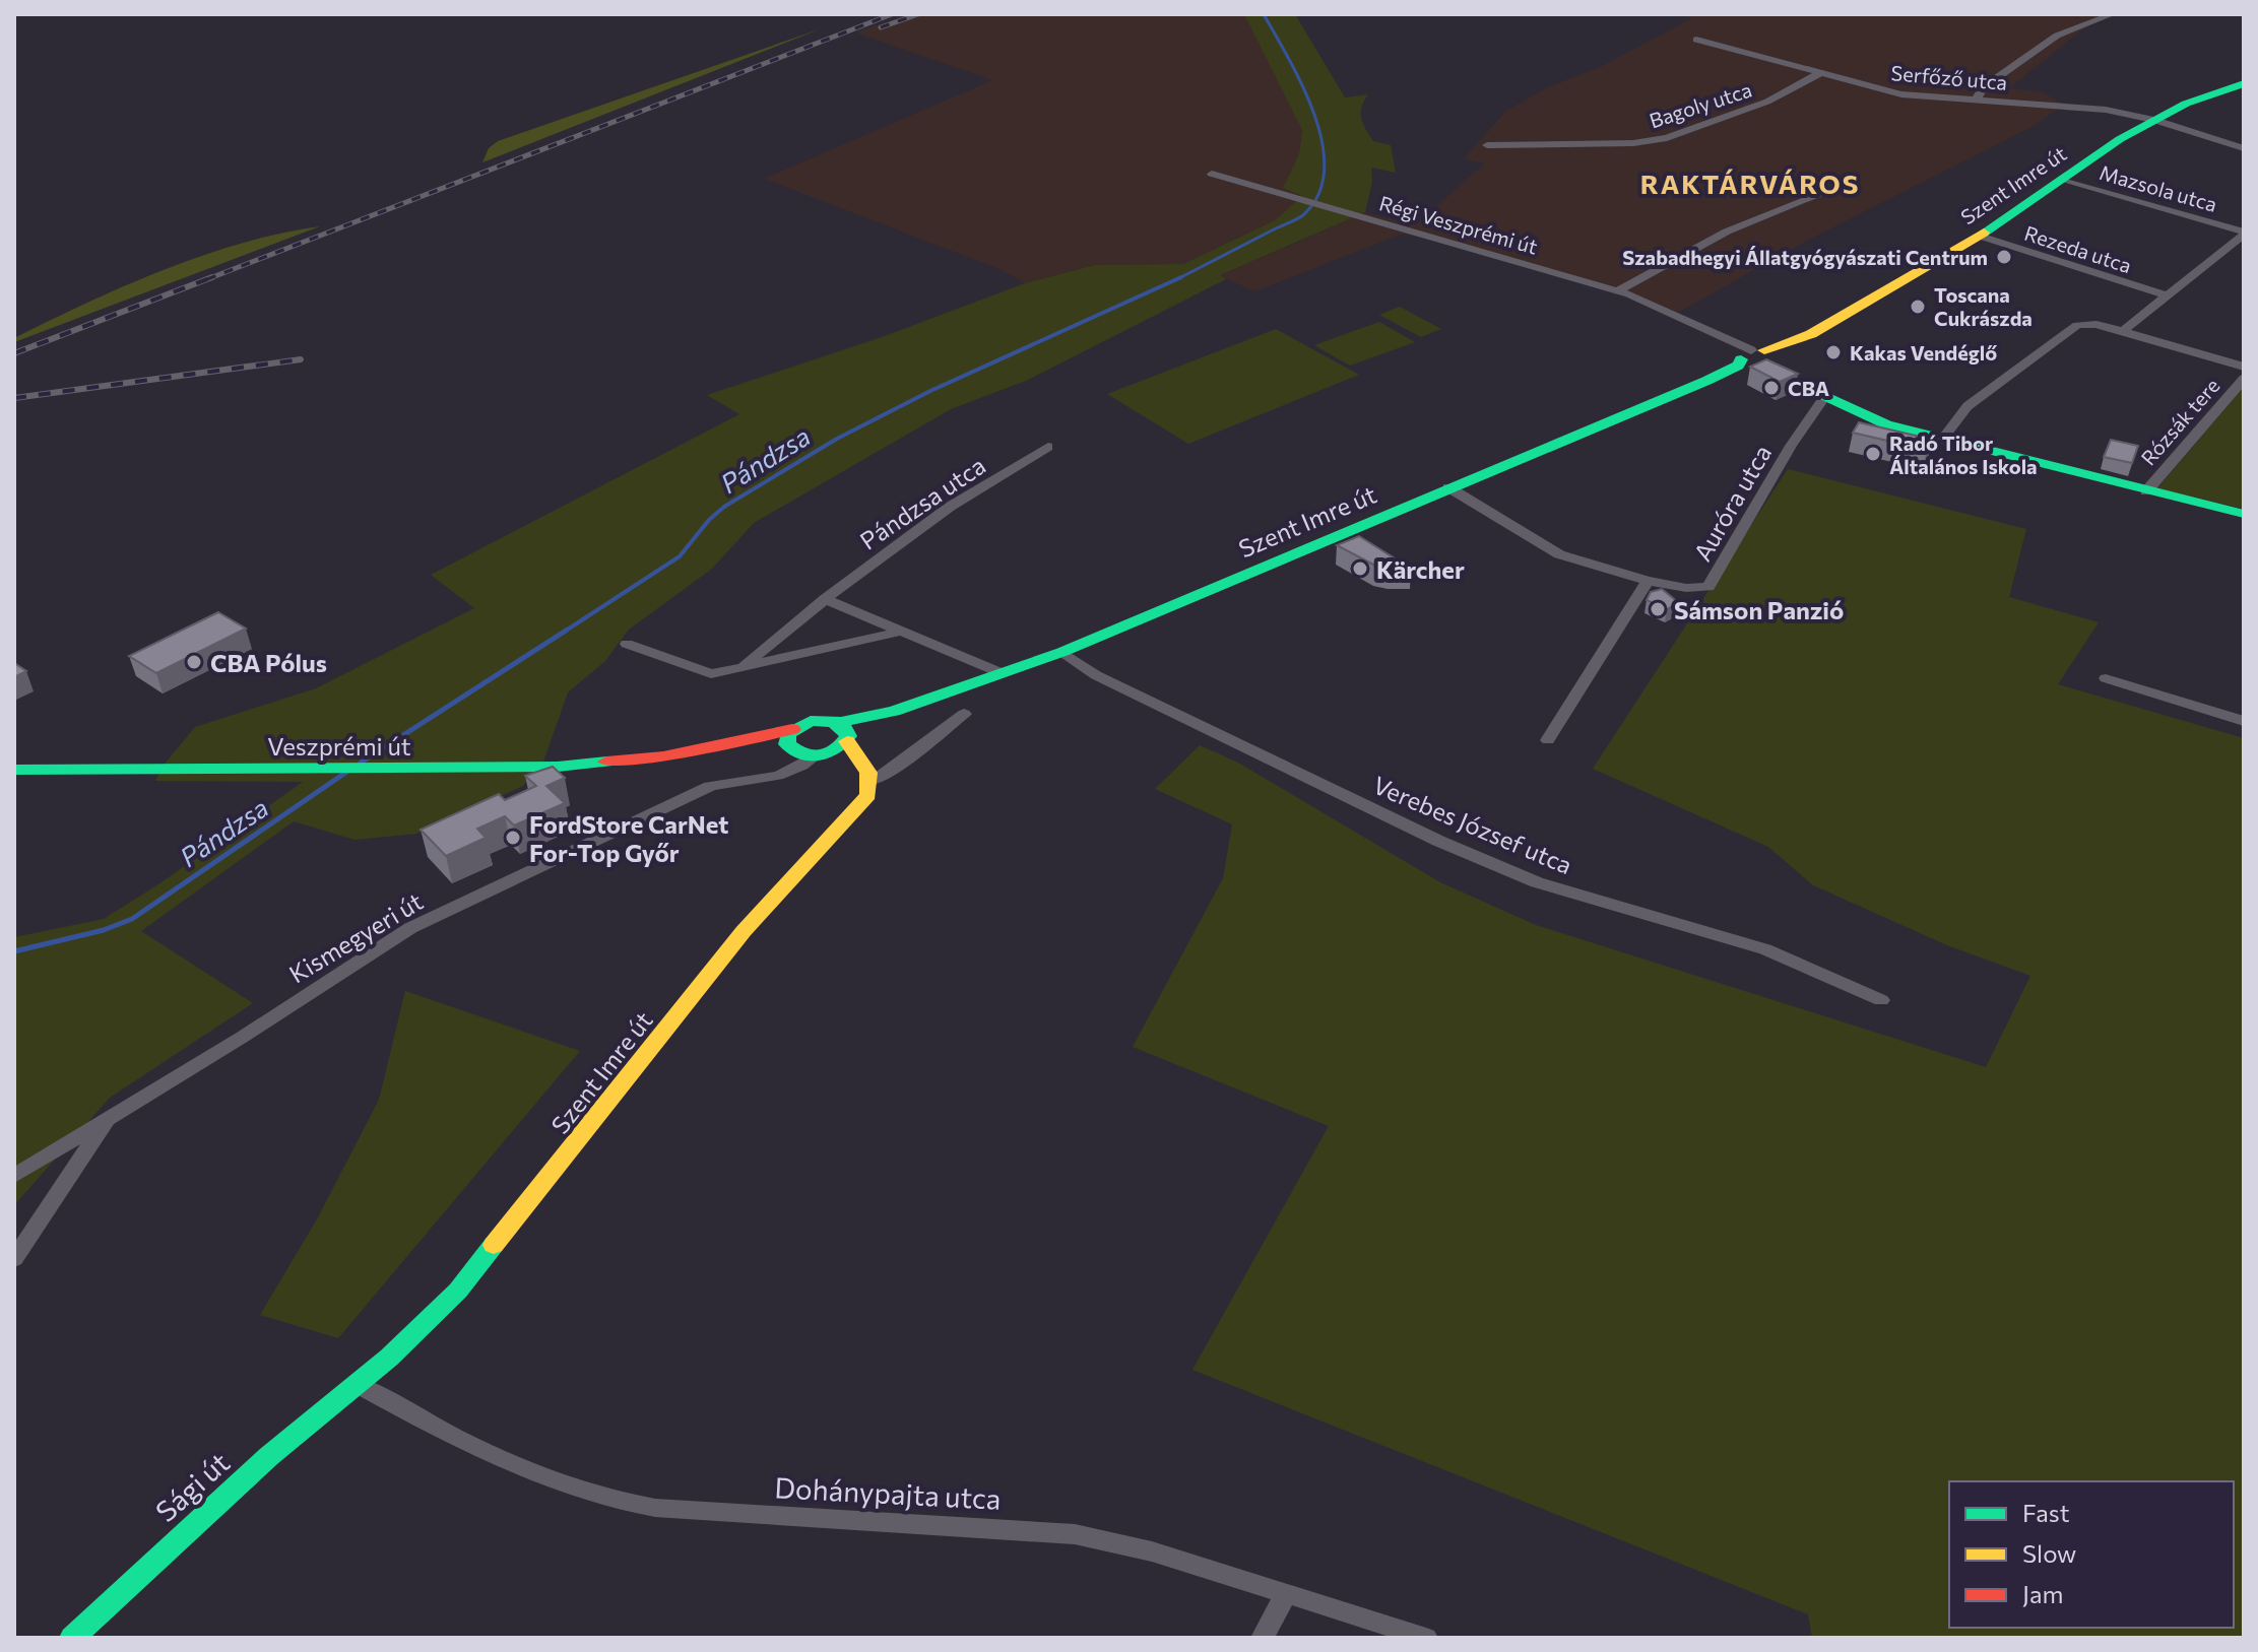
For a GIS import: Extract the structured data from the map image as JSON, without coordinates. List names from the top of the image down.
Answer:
{
  "streets": {
    "main road": ["Szent Imre út", "Veszprémi út", "Sági út"],
    "street": [
      "Serfőző utca",
      "Bagoly utca",
      "Mazsola utca",
      "Régi Veszprémi út",
      "Rezeda utca",
      "Rózsák tere",
      "Pándzsa utca",
      "Auróra utca",
      "Verebes József utca",
      "Kismegyeri út",
      "Dohánypajta utca"
    ]
  },
  "crossings": [
    ["Serfőző utca", "Bagoly utca"],
    ["Serfőző utca", "Szent Imre út"],
    ["Szent Imre út", "Mazsola utca"],
    ["Szent Imre út", "Régi Veszprémi út"],
    ["Szent Imre út", "Rezeda utca"],
    ["Szent Imre út", "Veszprémi út"],
    ["Szent Imre út", "Verebes József utca"],
    ["Szent Imre út", "Kismegyeri út"],
    ["Szent Imre út", "Sági út"],
    ["Szent Imre út", "Dohánypajta utca"],
    ["Veszprémi út", "Kismegyeri út"],
    ["Sági út", "Dohánypajta utca"]
  ],
  "districts": ["RAKTÁRVÁROS"],
  "water": ["Pándzsa"],
  "places": [
    "Szabadhegyi Állatgyógyászati Centrum",
    "Toscana Cukrászda",
    "Kakas Vendéglő",
    "CBA",
    "Radó Tibor Általános Iskola",
    "Kärcher",
    "Sámson Panzió",
    "CBA Pólus",
    "FordStore CarNet For-Top Győr"
  ],
  "legend": ["Fast", "Slow", "Jam"]
}
